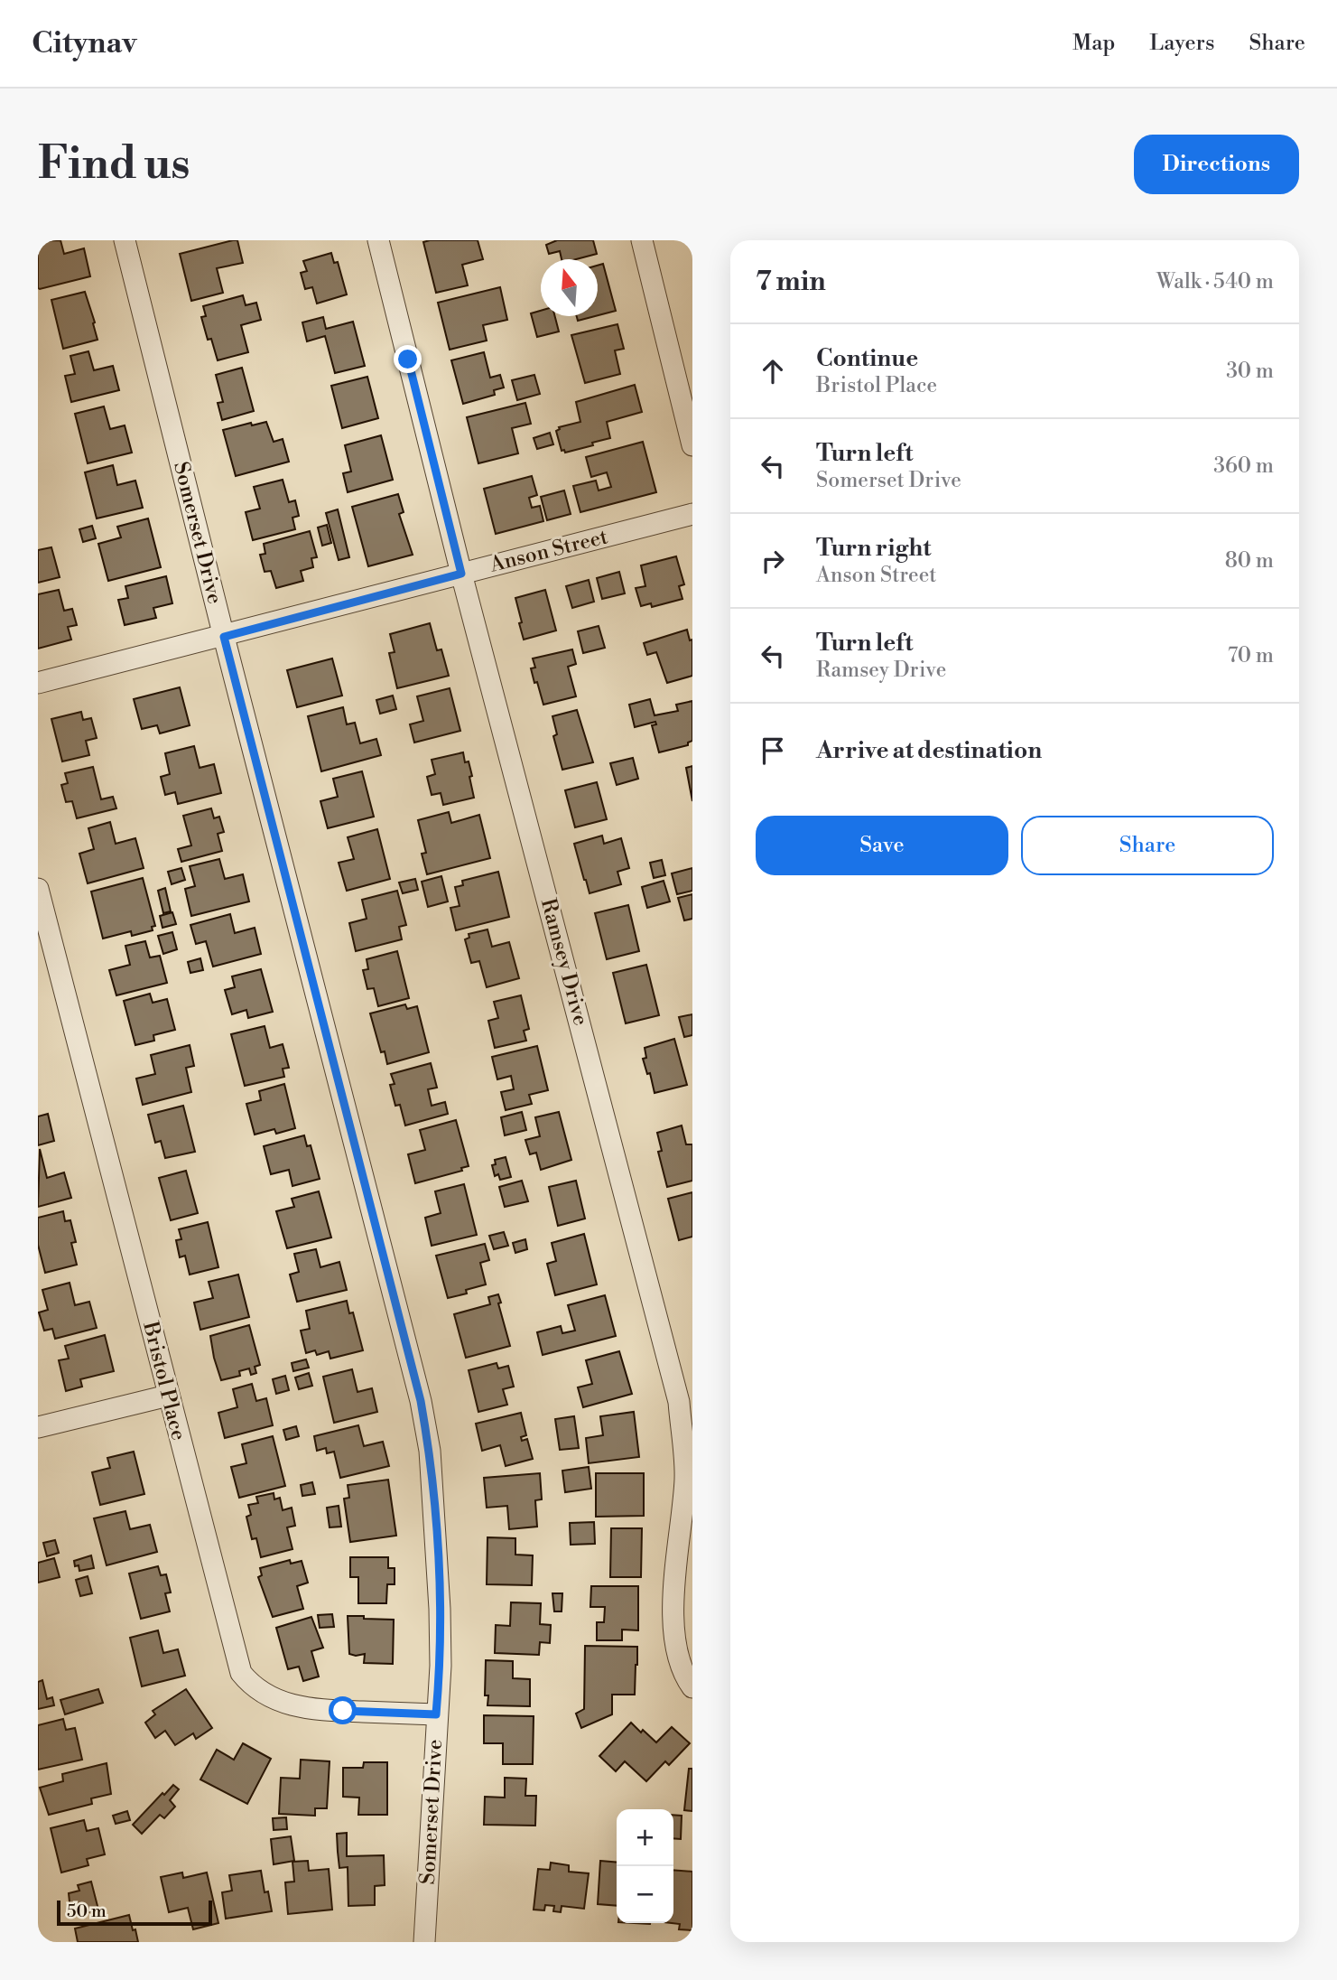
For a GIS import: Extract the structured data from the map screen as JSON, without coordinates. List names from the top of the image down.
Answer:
{
  "streets": {
    "street": [
      "Somerset Drive",
      "Anson Street",
      "Ramsey Drive",
      "Bristol Place"
    ]
  },
  "crossings": [
    ["Somerset Drive", "Anson Street"],
    ["Somerset Drive", "Bristol Place"],
    ["Anson Street", "Ramsey Drive"]
  ],
  "scale_bar": "50 m",
  "north": "top",
  "page": {
    "header": "Citynav",
    "nav": ["Map", "Layers", "Share"],
    "buttons": [
      "Directions",
      ["Save", "Share"]
    ],
    "title": "Find us",
    "heading": ["7 min", "Walk · 540 m"],
    "list": [
      ["Continue", "Bristol Place", "30 m"],
      ["Turn left", "Somerset Drive", "360 m"],
      ["Turn right", "Anson Street", "80 m"],
      ["Turn left", "Ramsey Drive", "70 m"],
      "Arrive at destination"
    ],
    "map_buttons": ["+", "−"],
    "scale": "50 m"
  }
}
